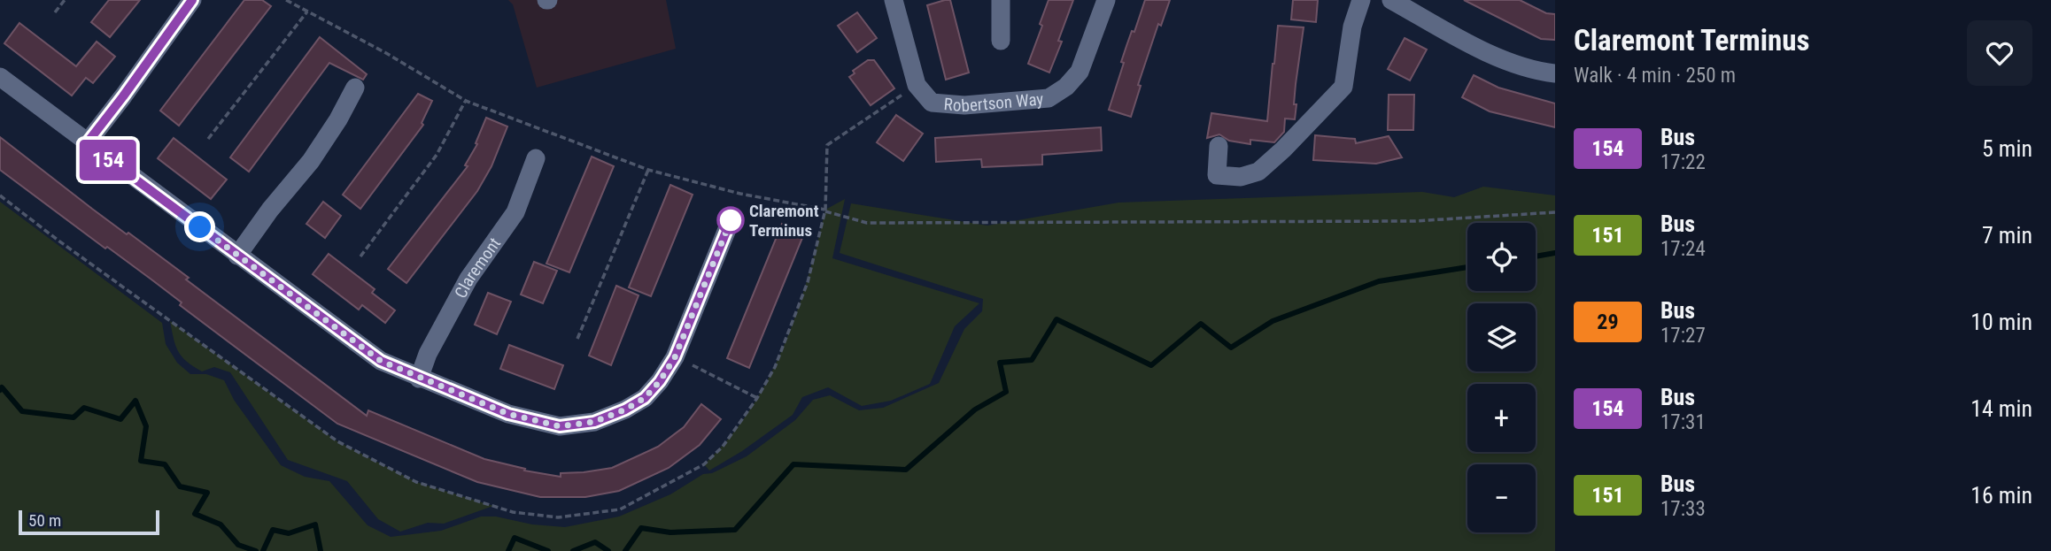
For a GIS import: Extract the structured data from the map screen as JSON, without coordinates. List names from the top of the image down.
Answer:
{
  "streets": {
    "street": ["Robertson Way", "Claremont"]
  },
  "places": ["Claremont Terminus"],
  "lines": ["bus line 154"],
  "scale_bar": "50 m",
  "page": {
    "on_map": "154",
    "heading": ["Claremont Terminus", "Walk · 4 min · 250 m"],
    "list": [
      {
        "mark": "154",
        "name": "Bus",
        "note": "17:22",
        "value": "5 min"
      },
      {
        "mark": "151",
        "name": "Bus",
        "note": "17:24",
        "value": "7 min"
      },
      {
        "mark": "29",
        "name": "Bus",
        "note": "17:27",
        "value": "10 min"
      },
      {
        "mark": "154",
        "name": "Bus",
        "note": "17:31",
        "value": "14 min"
      },
      {
        "mark": "151",
        "name": "Bus",
        "note": "17:33",
        "value": "16 min"
      }
    ],
    "map_buttons": ["+", "−"],
    "scale": "50 m"
  }
}
